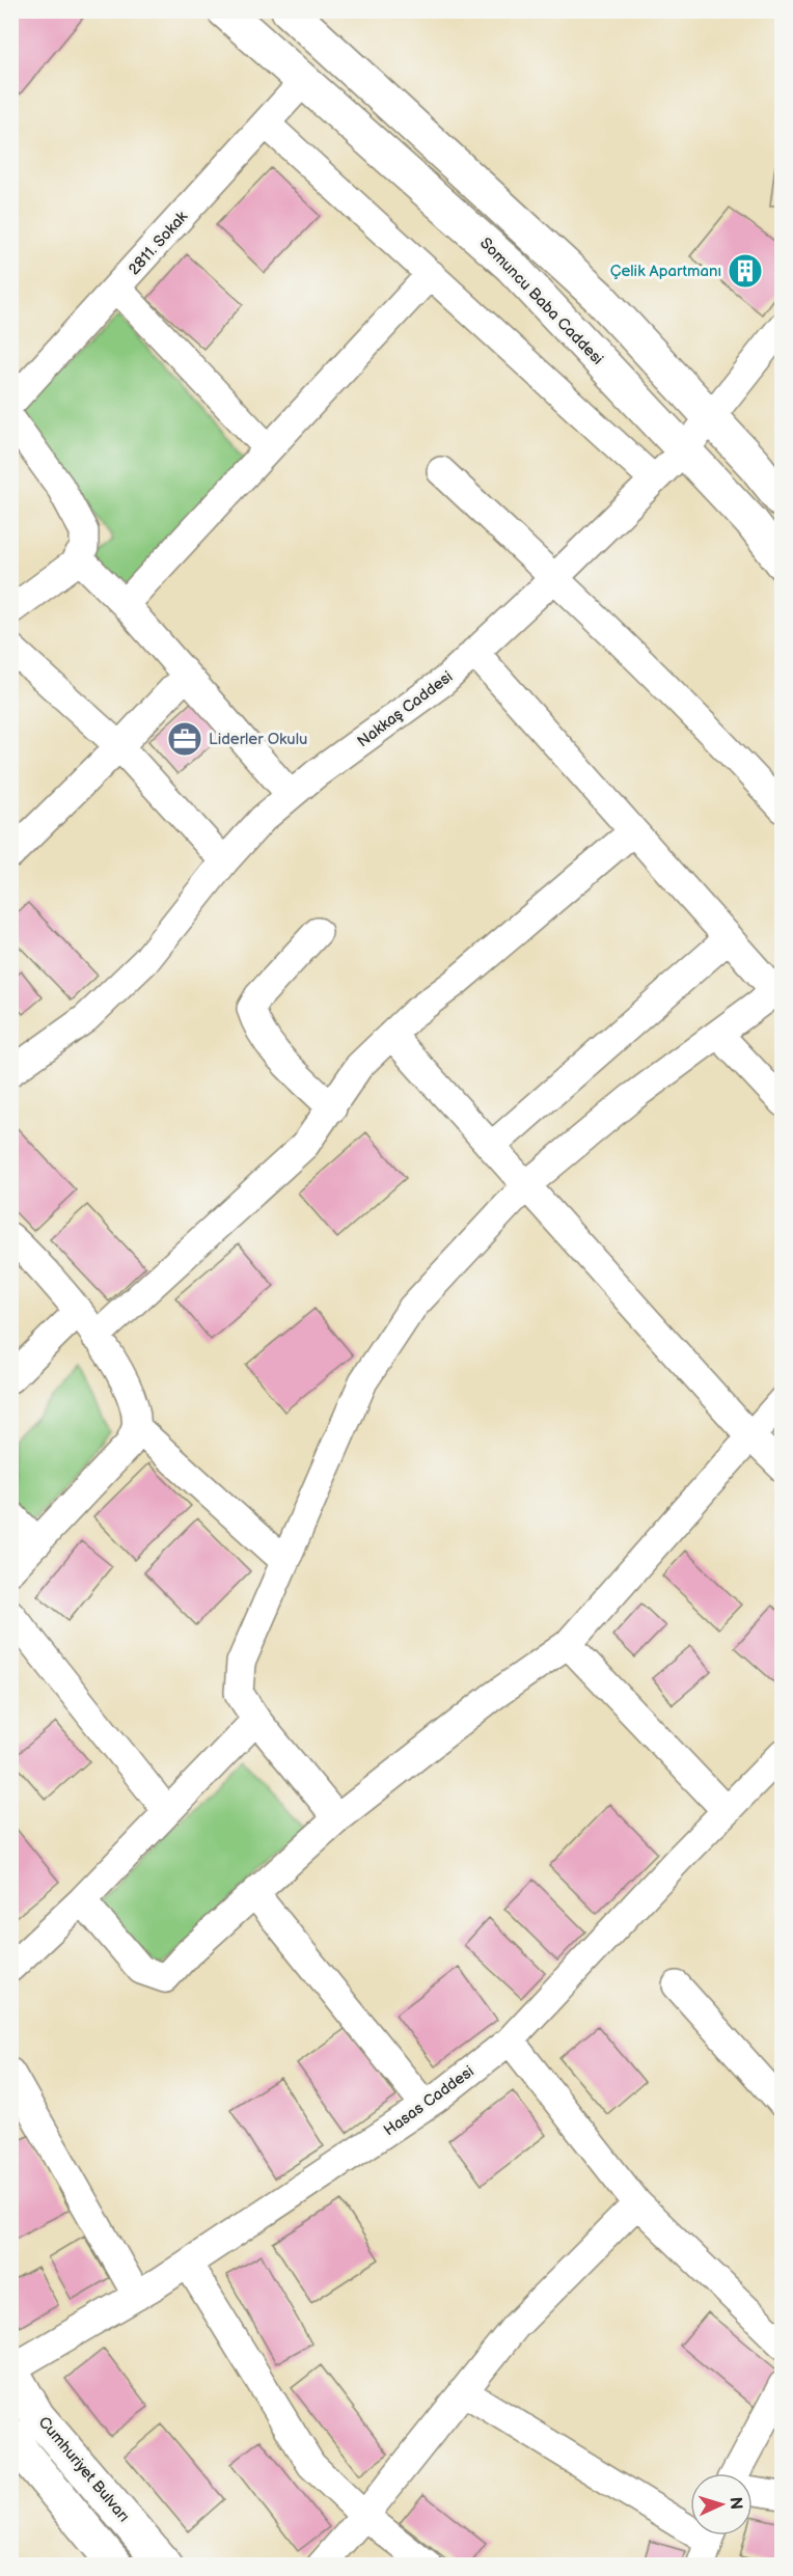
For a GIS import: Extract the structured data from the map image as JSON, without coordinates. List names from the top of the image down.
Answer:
{
  "streets": {
    "main road": ["Somuncu Baba Caddesi", "Cumhuriyet Bulvarı"],
    "street": ["2811. Sokak", "Nakkaş Caddesi", "Hasas Caddesi"]
  },
  "crossings": [
    ["2811. Sokak", "Somuncu Baba Caddesi"],
    ["Somuncu Baba Caddesi", "Nakkaş Caddesi"],
    ["Hasas Caddesi", "Cumhuriyet Bulvarı"]
  ],
  "places": {
    "building": ["Çelik Apartmanı"],
    "office": ["Liderler Okulu"]
  },
  "north": "right"
}
